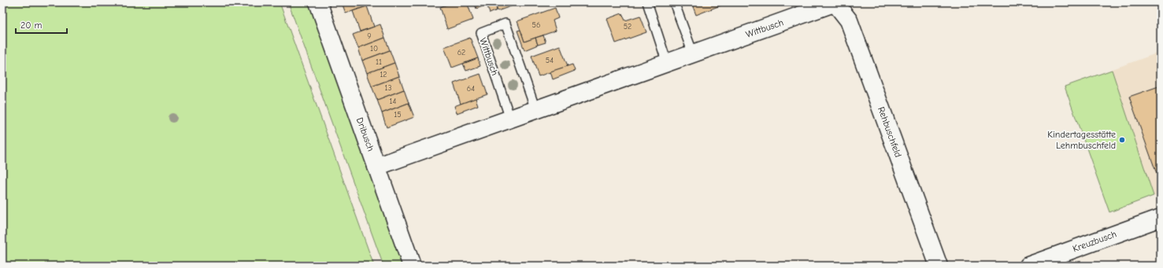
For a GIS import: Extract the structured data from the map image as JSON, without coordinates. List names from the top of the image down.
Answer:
{
  "streets": {
    "street": [
      "Wittbusch",
      "Rehbuschfeld",
      "Dribusch",
      "Kreuzbusch"
    ]
  },
  "crossings": [
    ["Wittbusch", "Rehbuschfeld"],
    ["Wittbusch", "Dribusch"]
  ],
  "places": ["Kindertagesstätte Lehmbuschfeld"],
  "house_numbers": [
    "56",
    "52",
    "9",
    "10",
    "62",
    "54",
    "11",
    "12",
    "13",
    "64",
    "14",
    "15"
  ],
  "scale_bar": "20 m"
}
